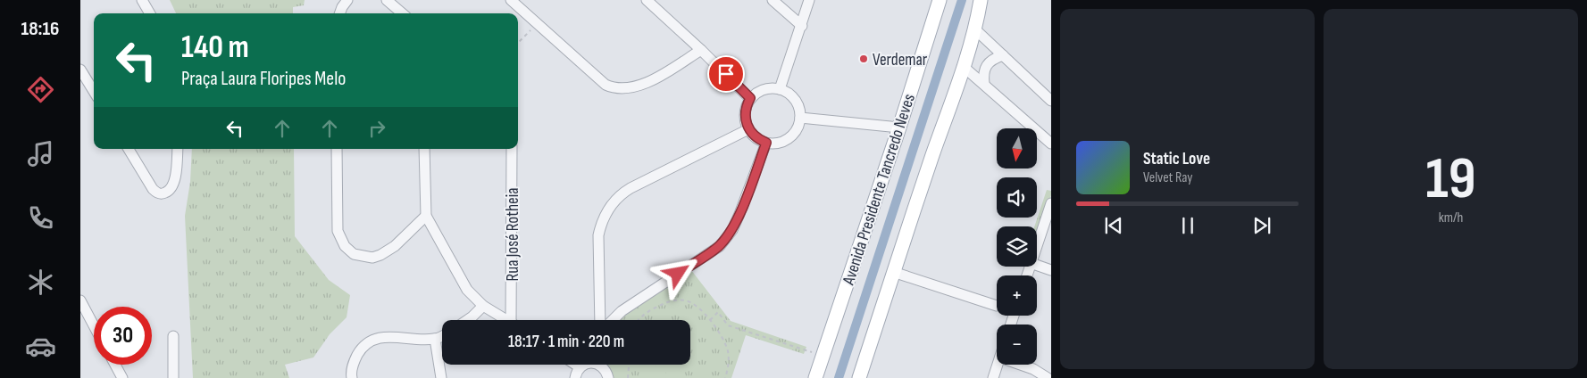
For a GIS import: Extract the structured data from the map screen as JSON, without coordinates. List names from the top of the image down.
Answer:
{
  "streets": {
    "main road": ["Avenida Presidente Tancredo Neves"],
    "street": ["Rua José Rotheia"]
  },
  "places": ["Verdemar"],
  "north": "bottom",
  "page": {
    "tabs": "18:16",
    "tile": ["19", "km/h"],
    "turn": ["140 m", "Praça Laura Floripes Melo"],
    "map_buttons": ["+", "−"],
    "song": ["Static Love", "Velvet Ray"],
    "limit": "30",
    "trip": "18:17 · 1 min · 220 m"
  }
}
